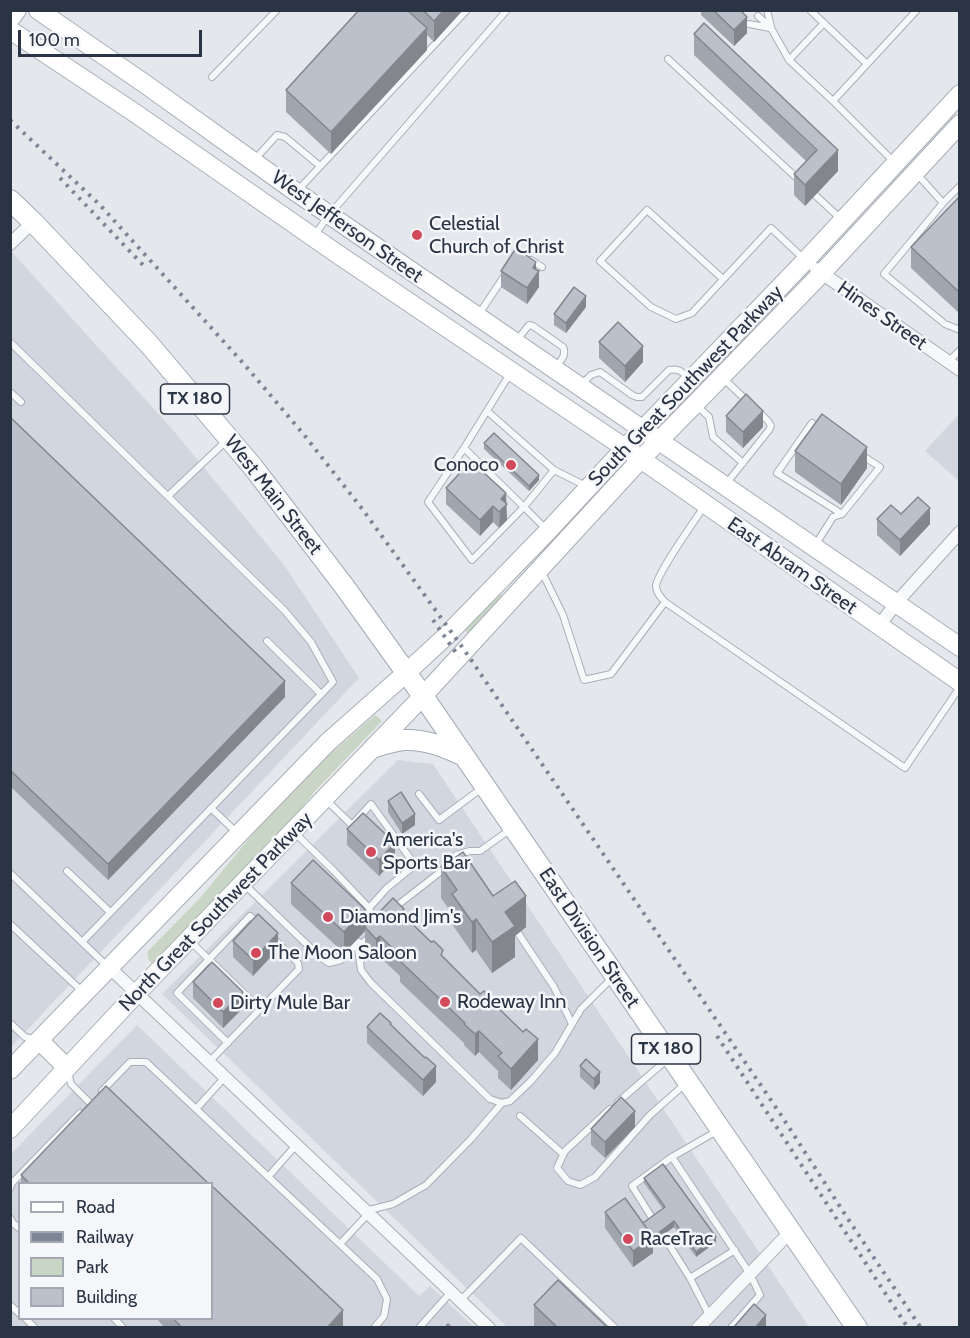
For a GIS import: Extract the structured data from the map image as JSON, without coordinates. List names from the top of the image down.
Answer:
{
  "streets": {
    "main road": [
      "West Jefferson Street",
      "South Great Southwest Parkway",
      "TX 180",
      "West Main Street",
      "East Abram Street",
      "North Great Southwest Parkway",
      "East Division Street"
    ],
    "street": ["Hines Street"]
  },
  "crossings": [
    ["West Jefferson Street", "South Great Southwest Parkway"],
    ["West Jefferson Street", "East Abram Street"],
    ["Hines Street", "South Great Southwest Parkway"],
    ["South Great Southwest Parkway", "West Main Street"],
    ["South Great Southwest Parkway", "East Abram Street"],
    ["South Great Southwest Parkway", "North Great Southwest Parkway"],
    ["South Great Southwest Parkway", "East Division Street"],
    ["West Main Street", "North Great Southwest Parkway"],
    ["West Main Street", "East Division Street"],
    ["North Great Southwest Parkway", "East Division Street"]
  ],
  "places": [
    "Celestial Church of Christ",
    "Conoco",
    "America's Sports Bar",
    "Diamond Jim's",
    "The Moon Saloon",
    "Rodeway Inn",
    "Dirty Mule Bar",
    "RaceTrac"
  ],
  "legend": [
    "Road",
    "Railway",
    "Park",
    "Building"
  ],
  "scale_bar": "100 m"
}
